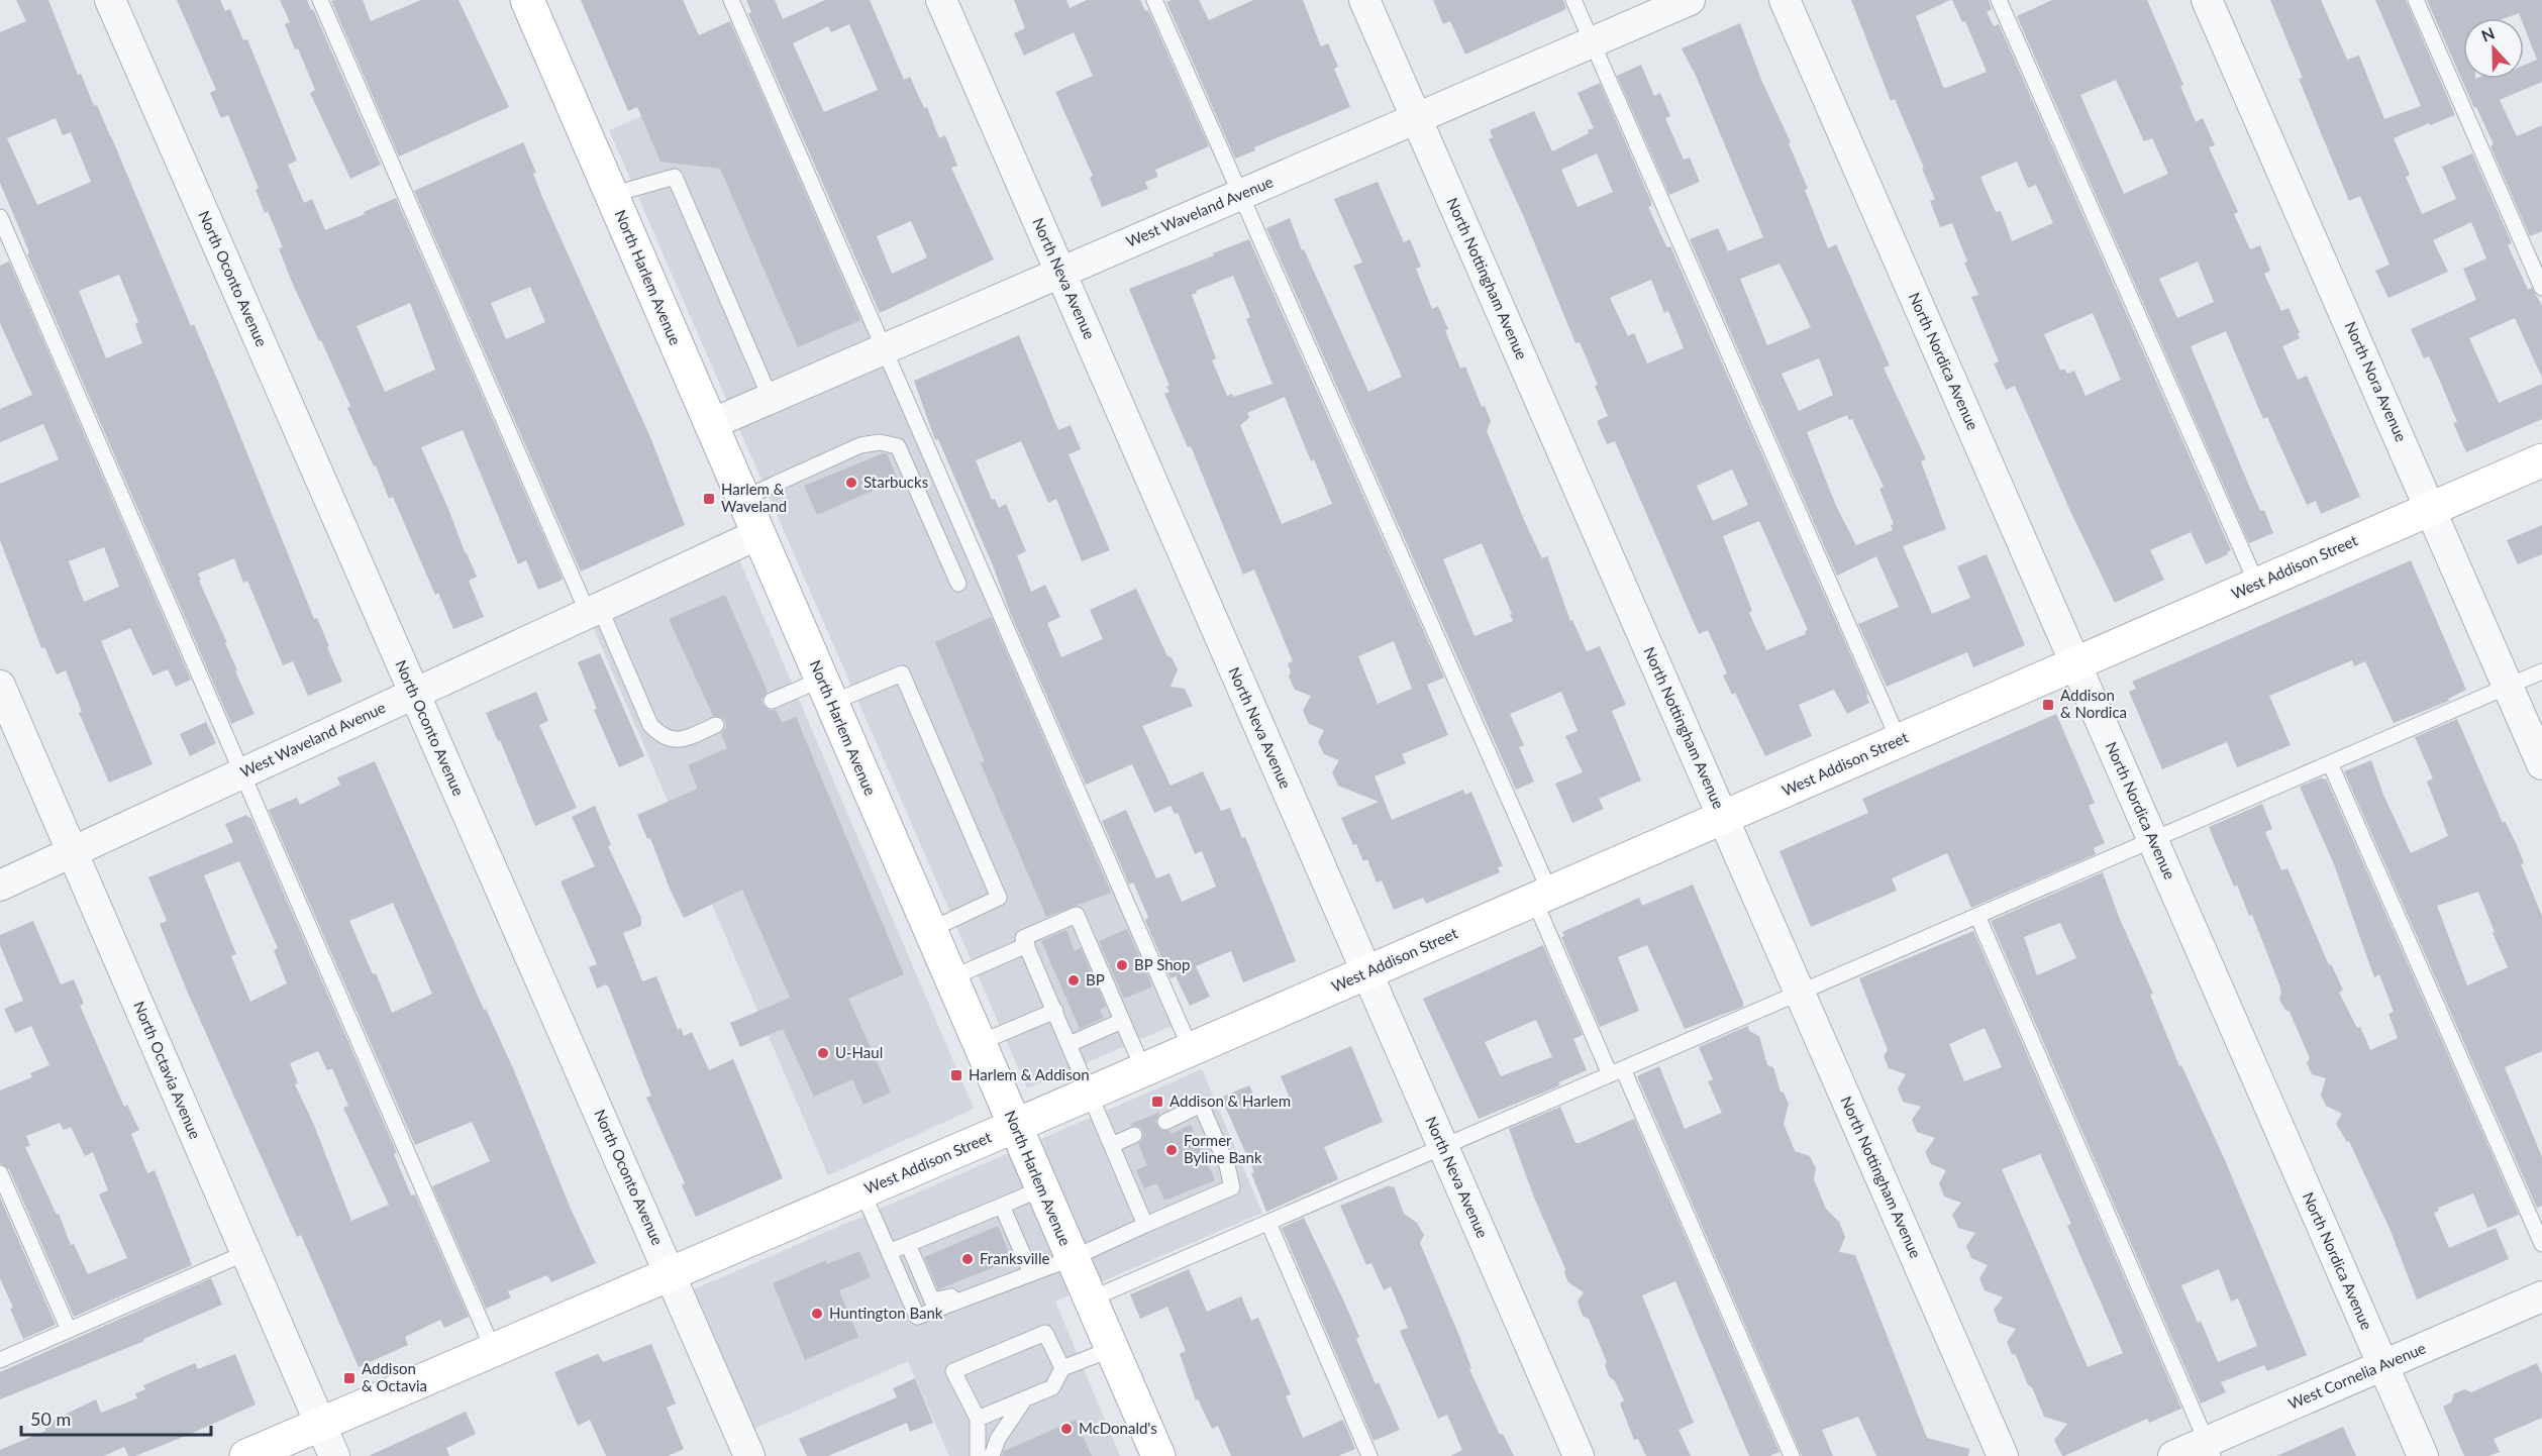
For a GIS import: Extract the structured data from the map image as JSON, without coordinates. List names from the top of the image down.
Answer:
{
  "streets": {
    "street": [
      "West Waveland Avenue",
      "North Harlem Avenue",
      "North Oconto Avenue",
      "North Neva Avenue",
      "North Nottingham Avenue",
      "North Nordica Avenue",
      "North Nora Avenue",
      "West Addison Street",
      "North Octavia Avenue",
      "West Cornelia Avenue"
    ]
  },
  "crossings": [
    ["West Waveland Avenue", "North Harlem Avenue"],
    ["West Waveland Avenue", "North Oconto Avenue"],
    ["West Waveland Avenue", "North Neva Avenue"],
    ["West Waveland Avenue", "North Nottingham Avenue"],
    ["West Waveland Avenue", "North Octavia Avenue"],
    ["North Harlem Avenue", "West Addison Street"],
    ["North Oconto Avenue", "West Addison Street"],
    ["North Neva Avenue", "West Addison Street"],
    ["North Nottingham Avenue", "West Addison Street"],
    ["North Nordica Avenue", "West Addison Street"],
    ["North Nordica Avenue", "West Cornelia Avenue"],
    ["North Nora Avenue", "West Addison Street"],
    ["West Addison Street", "North Octavia Avenue"]
  ],
  "places": {
    "other": [
      "Starbucks",
      "BP Shop",
      "BP",
      "U-Haul",
      "Former Byline Bank",
      "Franksville",
      "Huntington Bank",
      "McDonald's"
    ],
    "transit": [
      "Harlem & Waveland",
      "Addison & Nordica",
      "Harlem & Addison",
      "Addison & Harlem",
      "Addison & Octavia"
    ]
  },
  "scale_bar": "50 m",
  "north": "top"
}
